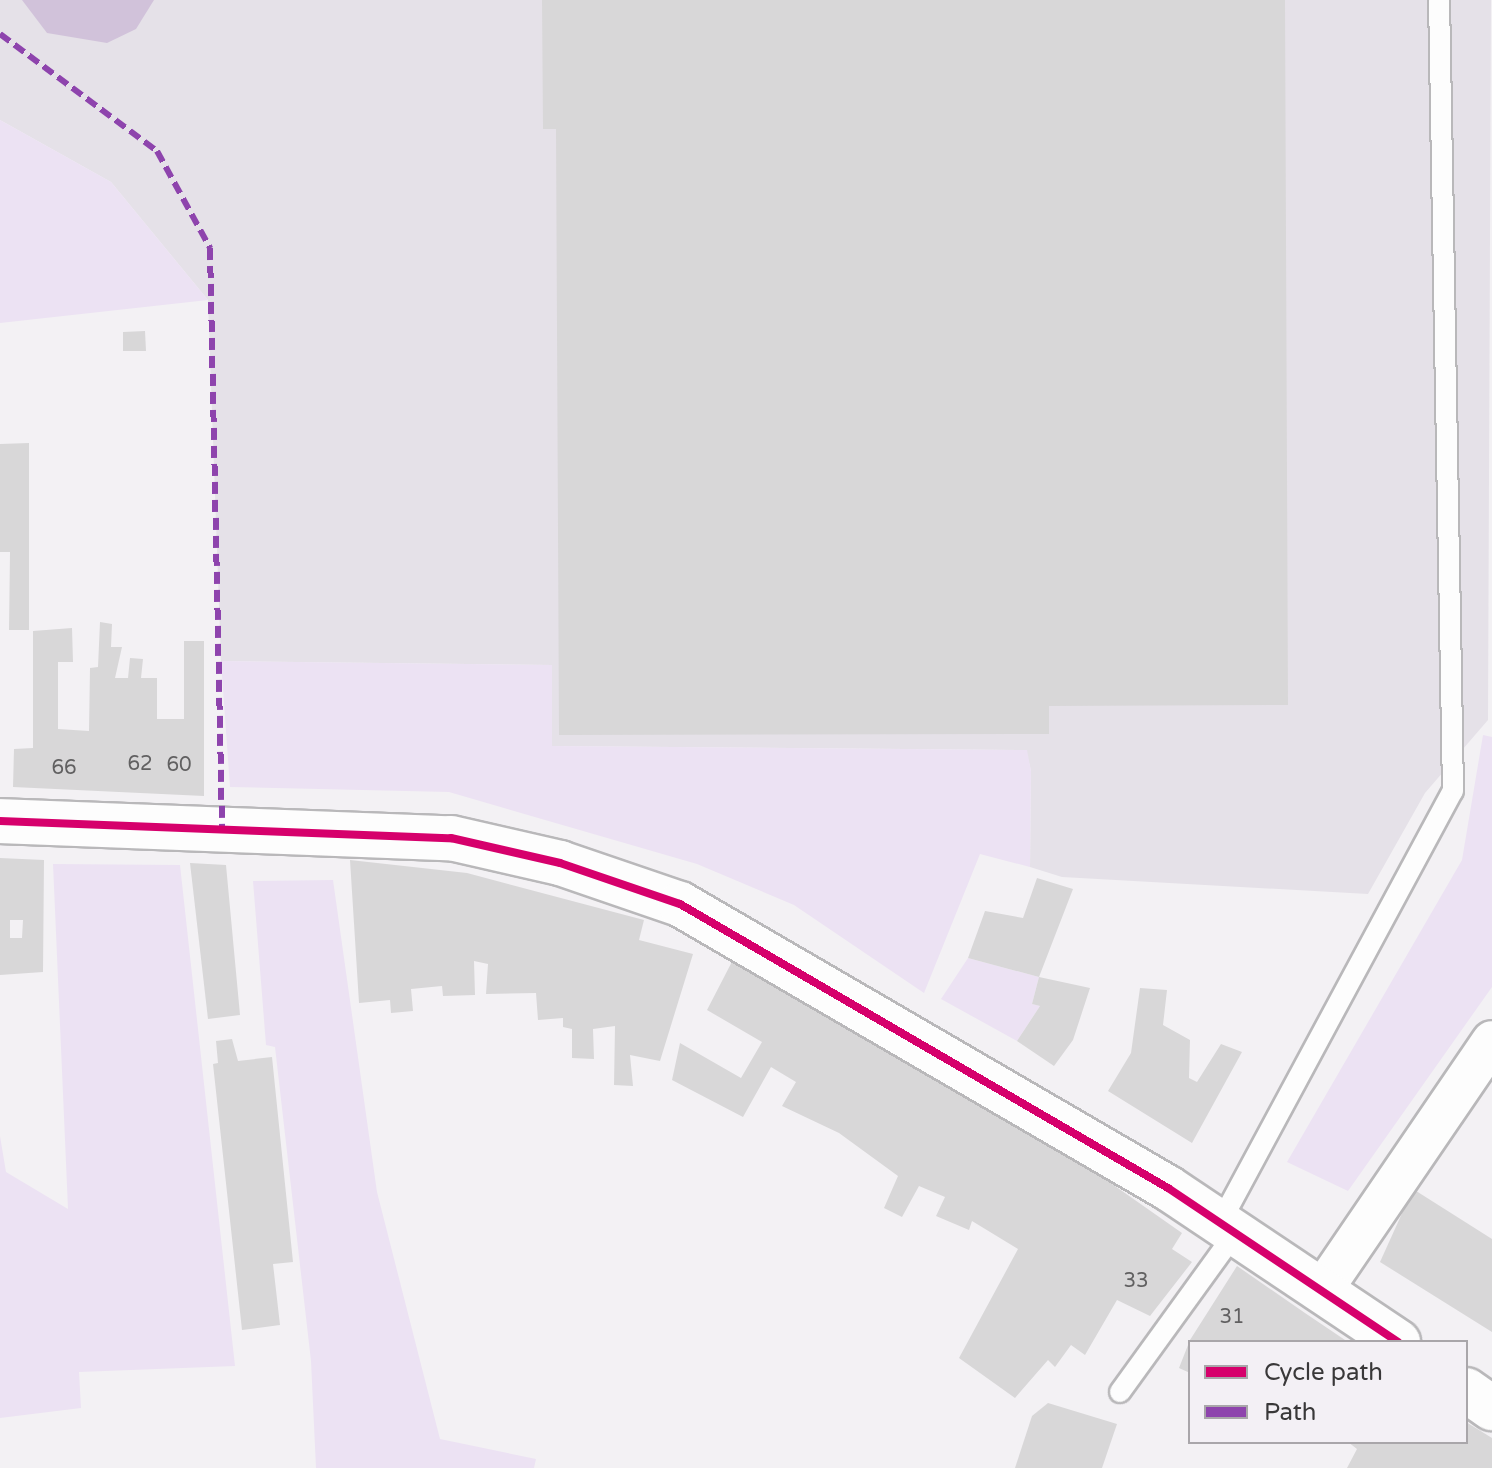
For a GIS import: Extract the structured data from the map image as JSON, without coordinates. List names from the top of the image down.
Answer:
{
  "house_numbers": [
    "62",
    "60",
    "66",
    "33",
    "31"
  ],
  "legend": ["Cycle path", "Path"]
}
